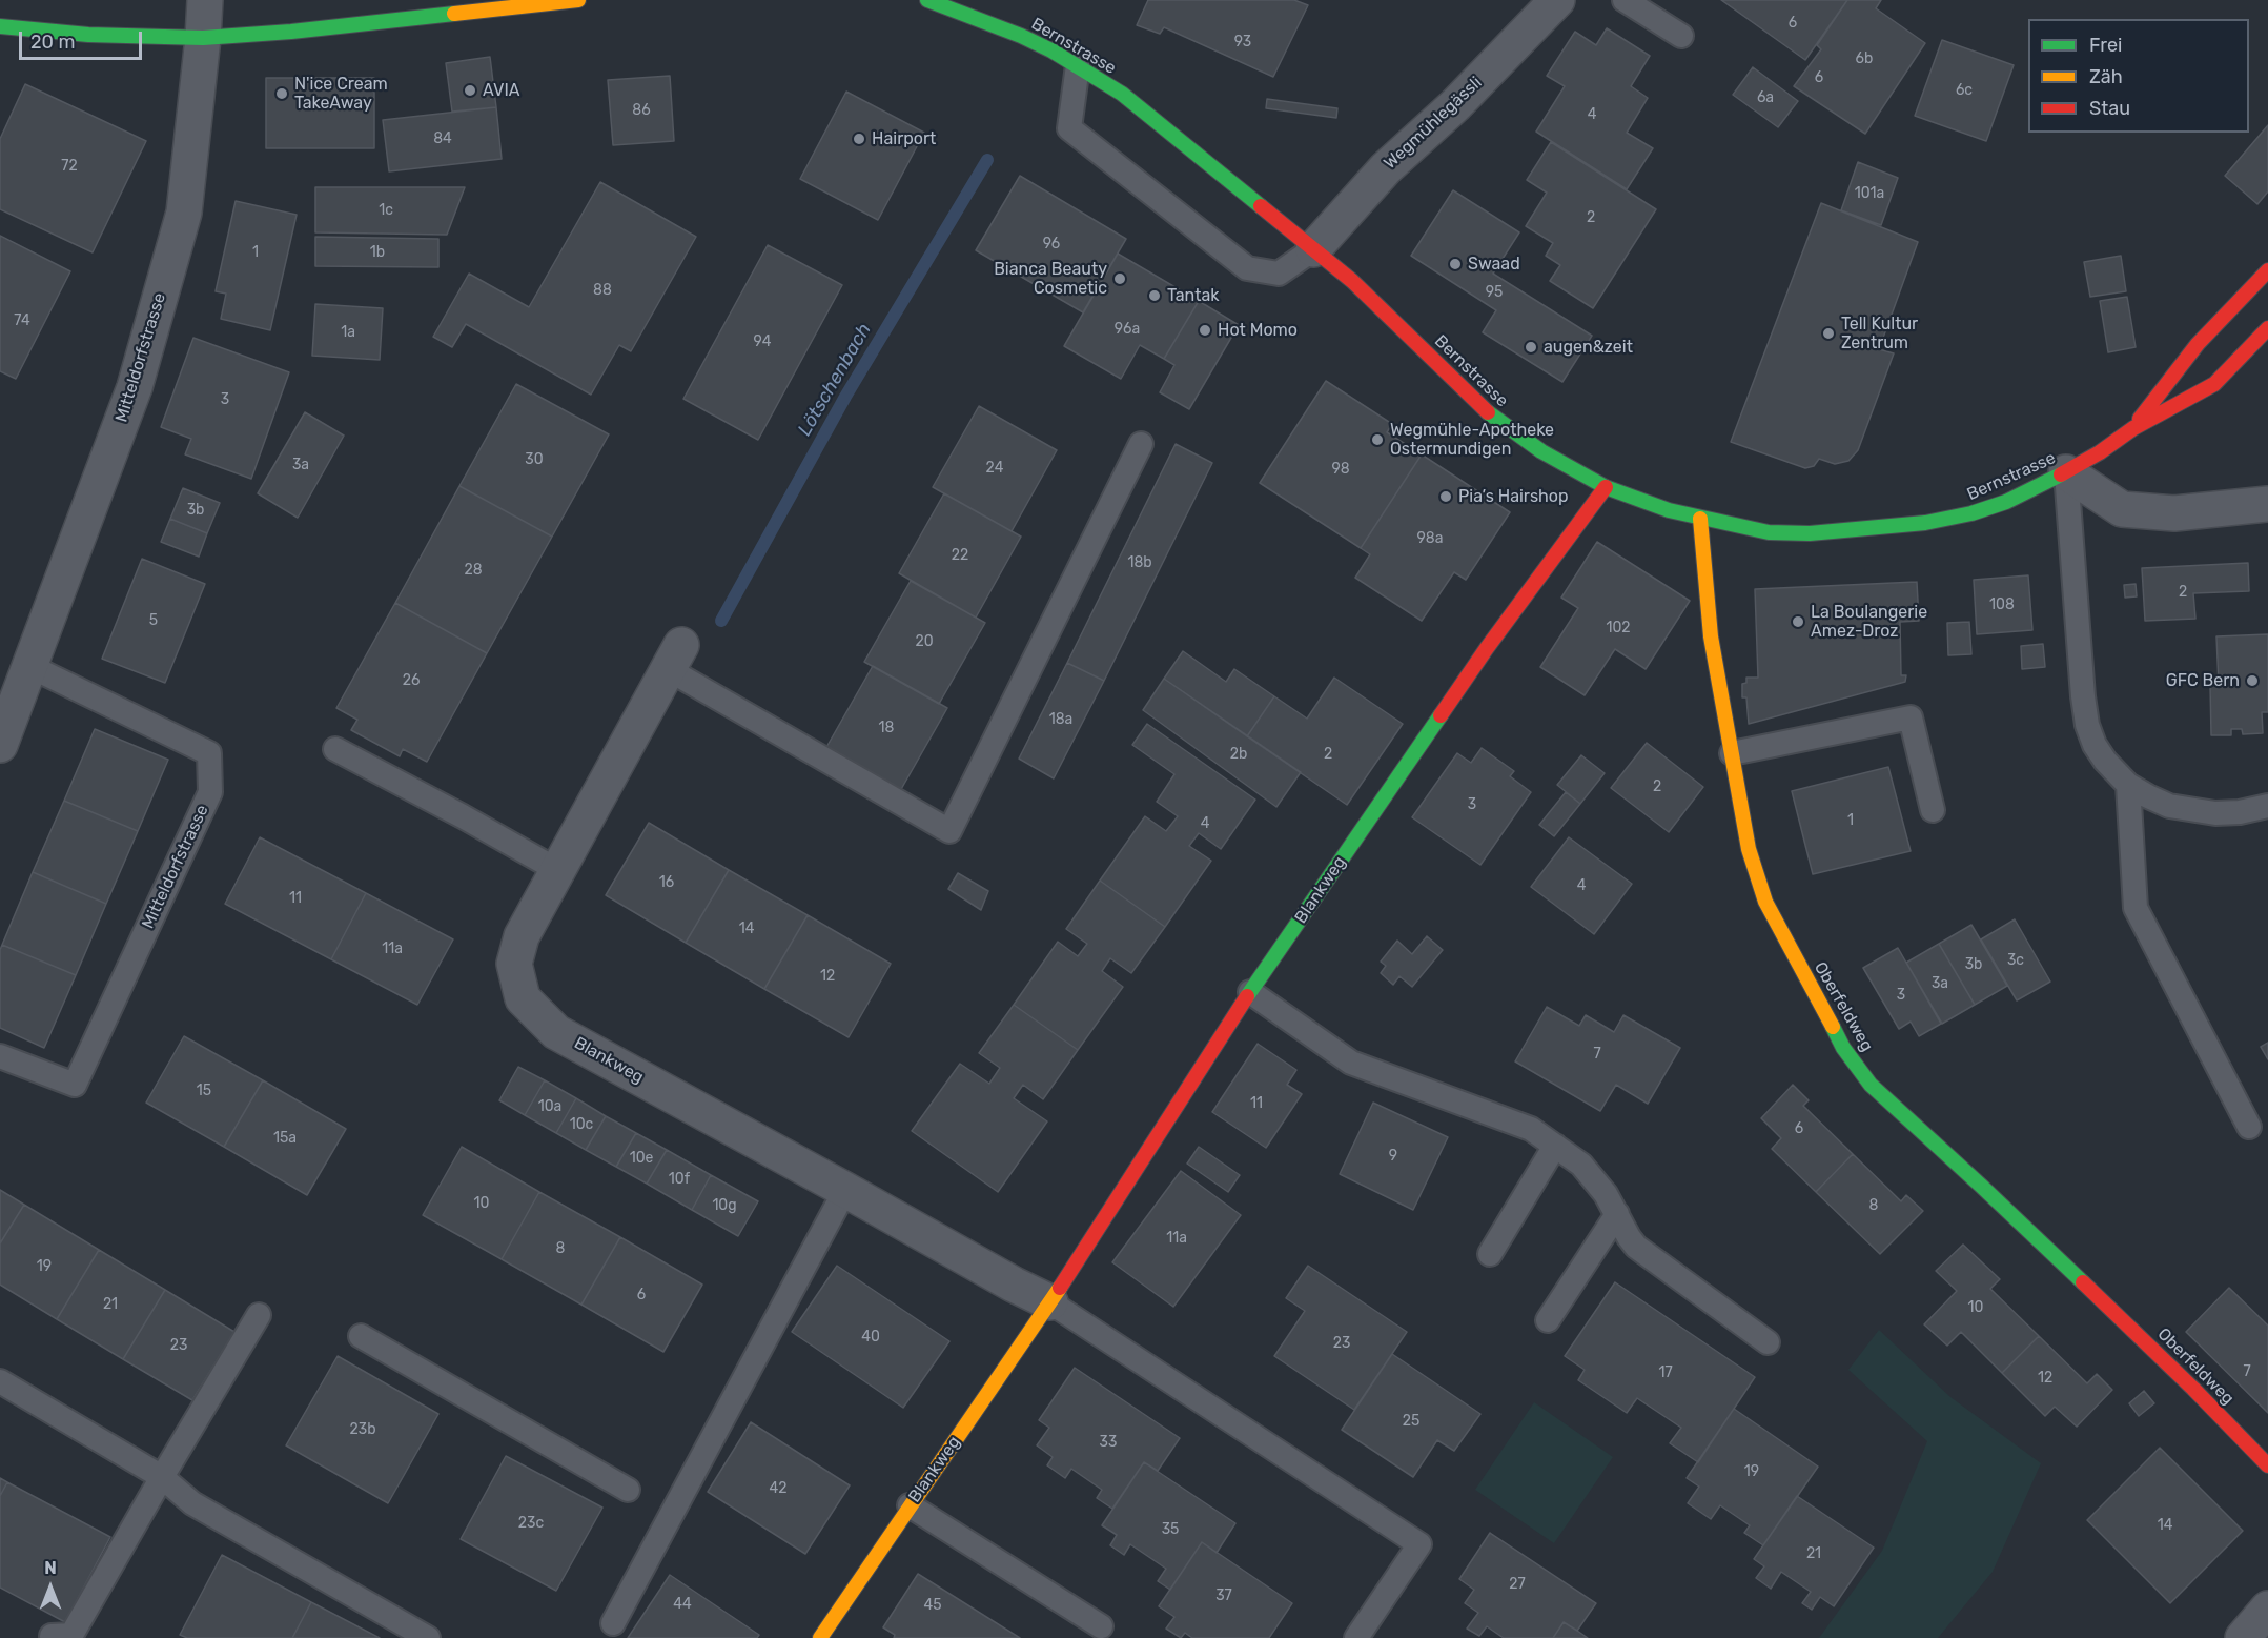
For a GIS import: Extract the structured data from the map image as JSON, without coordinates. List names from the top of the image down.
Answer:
{
  "streets": {
    "street": [
      "Bernstrasse",
      "Wegmühlegässli",
      "Mitteldorfstrasse",
      "Blankweg",
      "Oberfeldweg"
    ]
  },
  "crossings": [
    ["Bernstrasse", "Wegmühlegässli"],
    ["Bernstrasse", "Blankweg"],
    ["Bernstrasse", "Oberfeldweg"]
  ],
  "water": ["Lötschenbach"],
  "places": [
    "AVIA",
    "N'ice Cream TakeAway",
    "Hairport",
    "Swaad",
    "Bianca Beauty Cosmetic",
    "Tantak",
    "Hot Momo",
    "Tell Kultur Zentrum",
    "augen&zeit",
    "Wegmühle-Apotheke Ostermundigen",
    "Pia’s Hairshop",
    "La Boulangerie Amez-Droz",
    "GFC Bern"
  ],
  "house_numbers": [
    "6",
    "93",
    "6b",
    "6",
    "6c",
    "6a",
    "86",
    "4",
    "84",
    "72",
    "101a",
    "1c",
    "2",
    "96",
    "1",
    "1b",
    "88",
    "95",
    "74",
    "96a",
    "1a",
    "94",
    "3",
    "30",
    "3a",
    "24",
    "98",
    "3b",
    "98a",
    "22",
    "18b",
    "28",
    "2",
    "108",
    "5",
    "102",
    "20",
    "26",
    "18a",
    "18",
    "2b",
    "2",
    "2",
    "3",
    "1",
    "4",
    "16",
    "4",
    "11",
    "14",
    "11a",
    "3c",
    "3b",
    "12",
    "3a",
    "3",
    "7",
    "15",
    "11",
    "10a",
    "10c",
    "6",
    "15a",
    "9",
    "10e",
    "10f",
    "10",
    "10g",
    "8",
    "11a",
    "8",
    "19",
    "6",
    "21",
    "10",
    "40",
    "23",
    "23",
    "7",
    "17",
    "12",
    "25",
    "23b",
    "33",
    "19",
    "42",
    "23c",
    "14",
    "35",
    "21",
    "27",
    "37",
    "44",
    "45"
  ],
  "legend": ["Frei", "Zäh", "Stau"],
  "scale_bar": "20 m",
  "north": "top"
}
